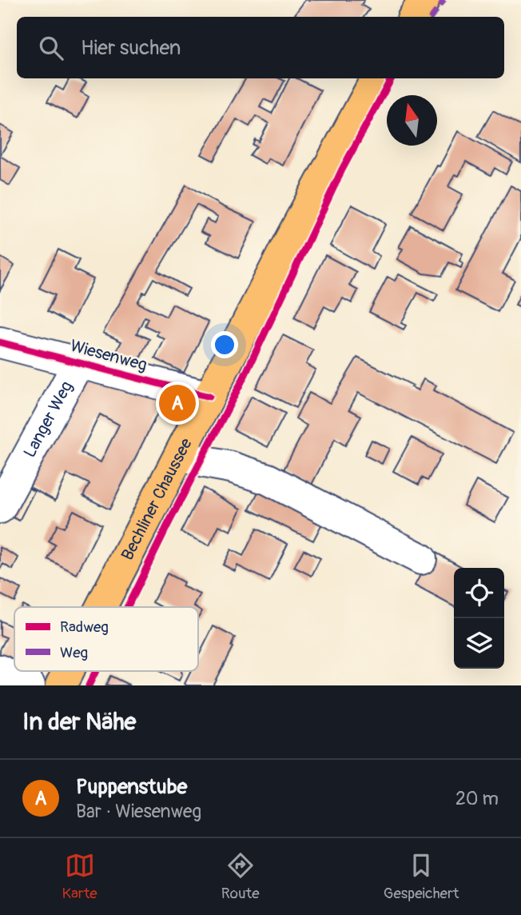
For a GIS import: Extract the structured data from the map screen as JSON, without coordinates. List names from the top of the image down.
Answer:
{
  "streets": {
    "main road": ["Bechliner Chaussee"],
    "street": ["Wiesenweg", "Langer Weg"]
  },
  "crossings": [
    ["Wiesenweg", "Langer Weg"],
    ["Wiesenweg", "Bechliner Chaussee"]
  ],
  "legend": ["Radweg", "Weg"],
  "north": "top",
  "page": {
    "search": "Hier suchen",
    "pins": "A",
    "heading": "In der Nähe",
    "list": [
      {
        "mark": "A",
        "name": "Puppenstube",
        "note": "Bar · Wiesenweg",
        "value": "20 m"
      }
    ],
    "nav": ["Karte", "Route", "Gespeichert"]
  }
}
